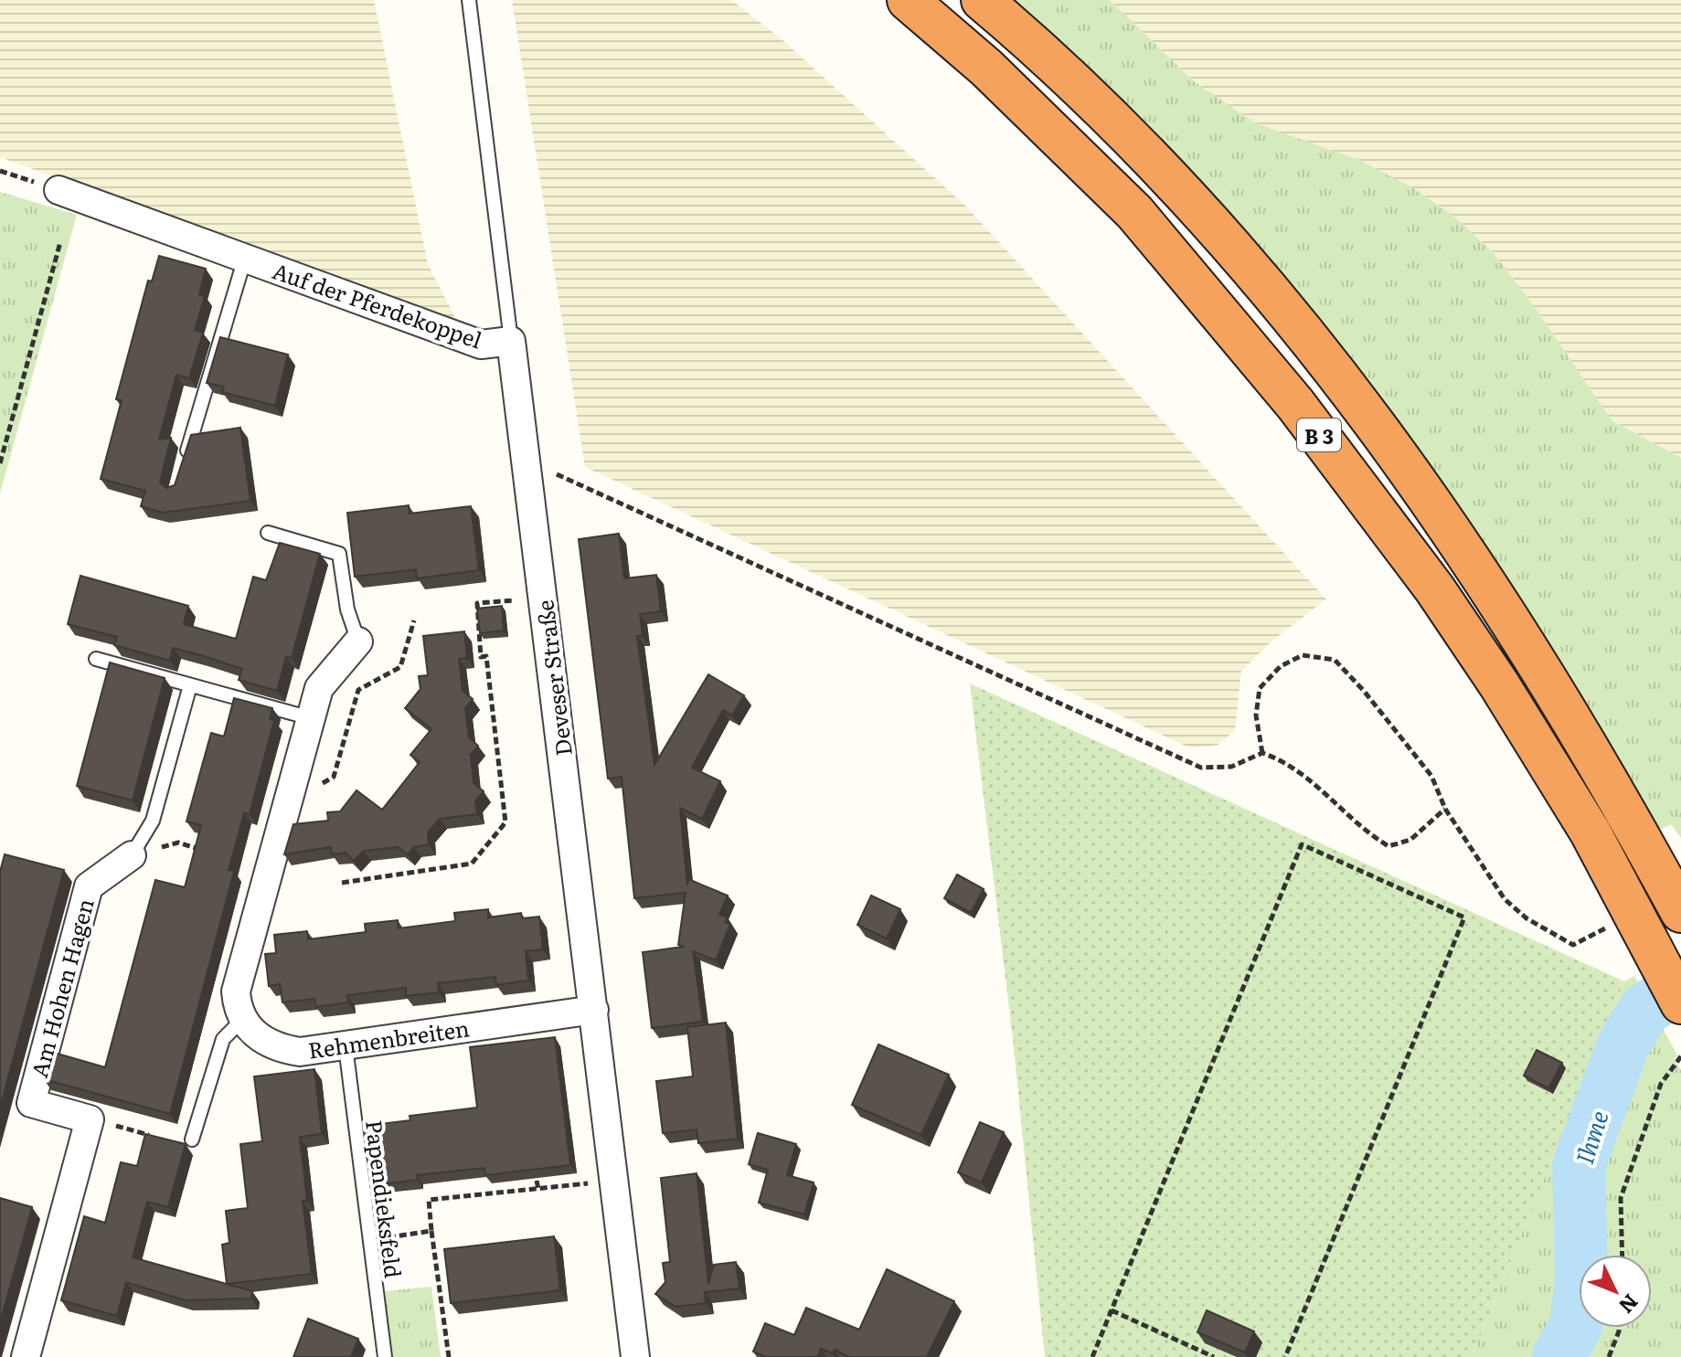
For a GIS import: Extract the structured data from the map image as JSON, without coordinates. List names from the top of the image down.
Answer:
{
  "streets": {
    "highway": ["B 3"],
    "street": [
      "Auf der Pferdekoppel",
      "Deveser Straße",
      "Am Hohen Hagen",
      "Rehmenbreiten"
    ],
    "lane": ["Papendieksfeld"]
  },
  "crossings": [
    ["Auf der Pferdekoppel", "Deveser Straße"],
    ["Deveser Straße", "Rehmenbreiten"],
    ["Rehmenbreiten", "Papendieksfeld"]
  ],
  "water": ["Ihme"],
  "north": "bottom right"
}
